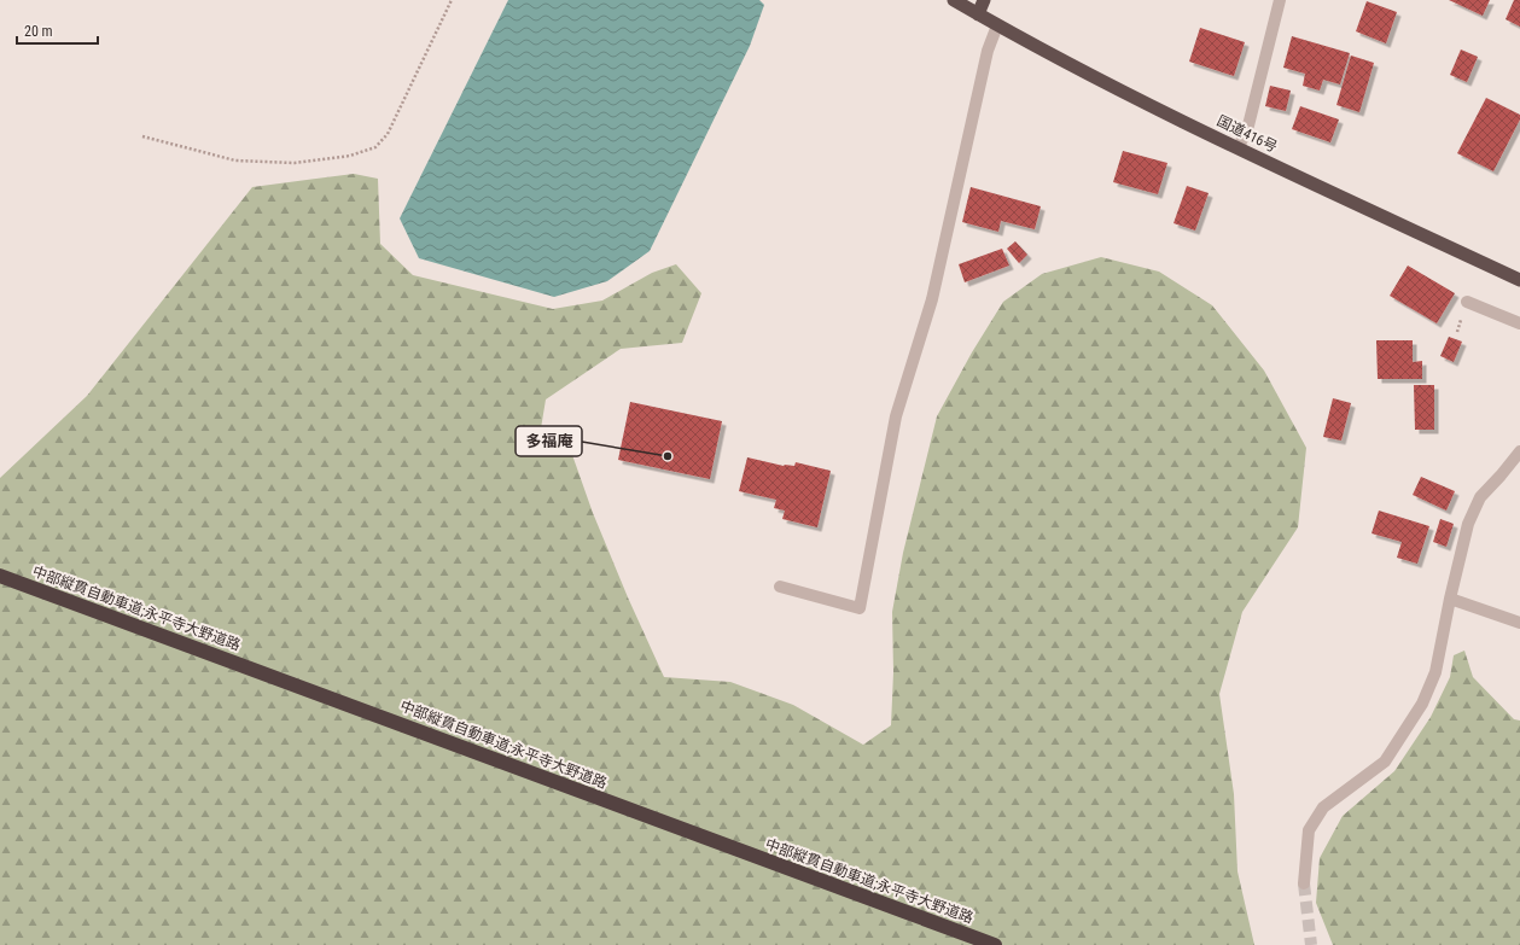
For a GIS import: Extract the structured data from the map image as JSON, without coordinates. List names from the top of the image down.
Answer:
{
  "streets": {
    "highway": ["国道416号", "中部縦貫自動車道;永平寺大野道路"]
  },
  "places": ["多福庵"],
  "scale_bar": "20 m"
}
